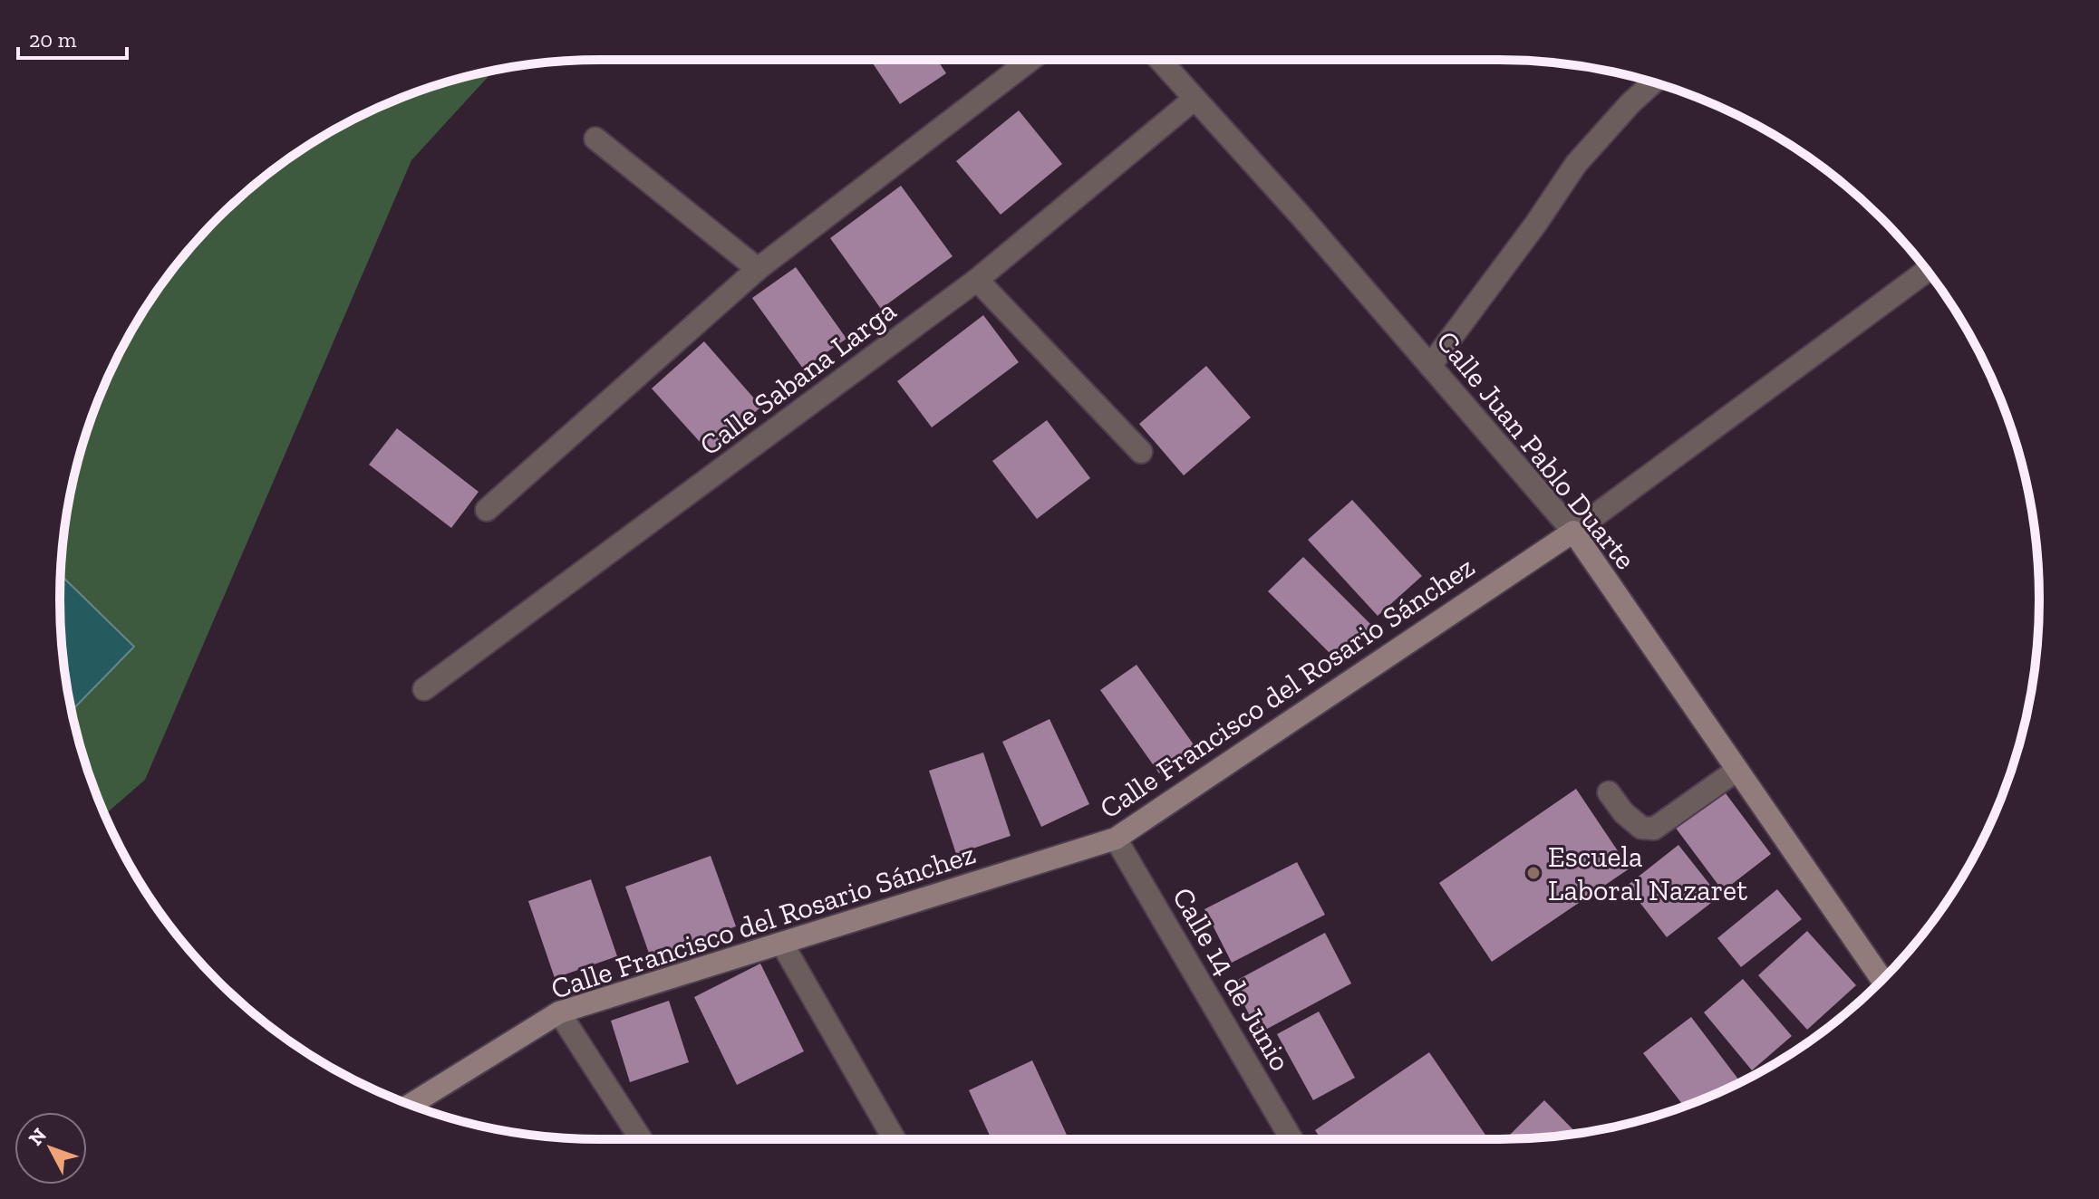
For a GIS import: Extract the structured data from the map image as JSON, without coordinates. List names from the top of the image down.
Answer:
{
  "streets": {
    "street": [
      "Calle Sabana Larga",
      "Calle Juan Pablo Duarte",
      "Calle Francisco del Rosario Sánchez",
      "Calle 14 de Junio"
    ]
  },
  "crossings": [
    ["Calle Sabana Larga", "Calle Juan Pablo Duarte"],
    ["Calle Juan Pablo Duarte", "Calle Francisco del Rosario Sánchez"],
    ["Calle Francisco del Rosario Sánchez", "Calle 14 de Junio"]
  ],
  "places": ["Escuela Laboral Nazaret"],
  "scale_bar": "20 m",
  "north": "top left"
}
